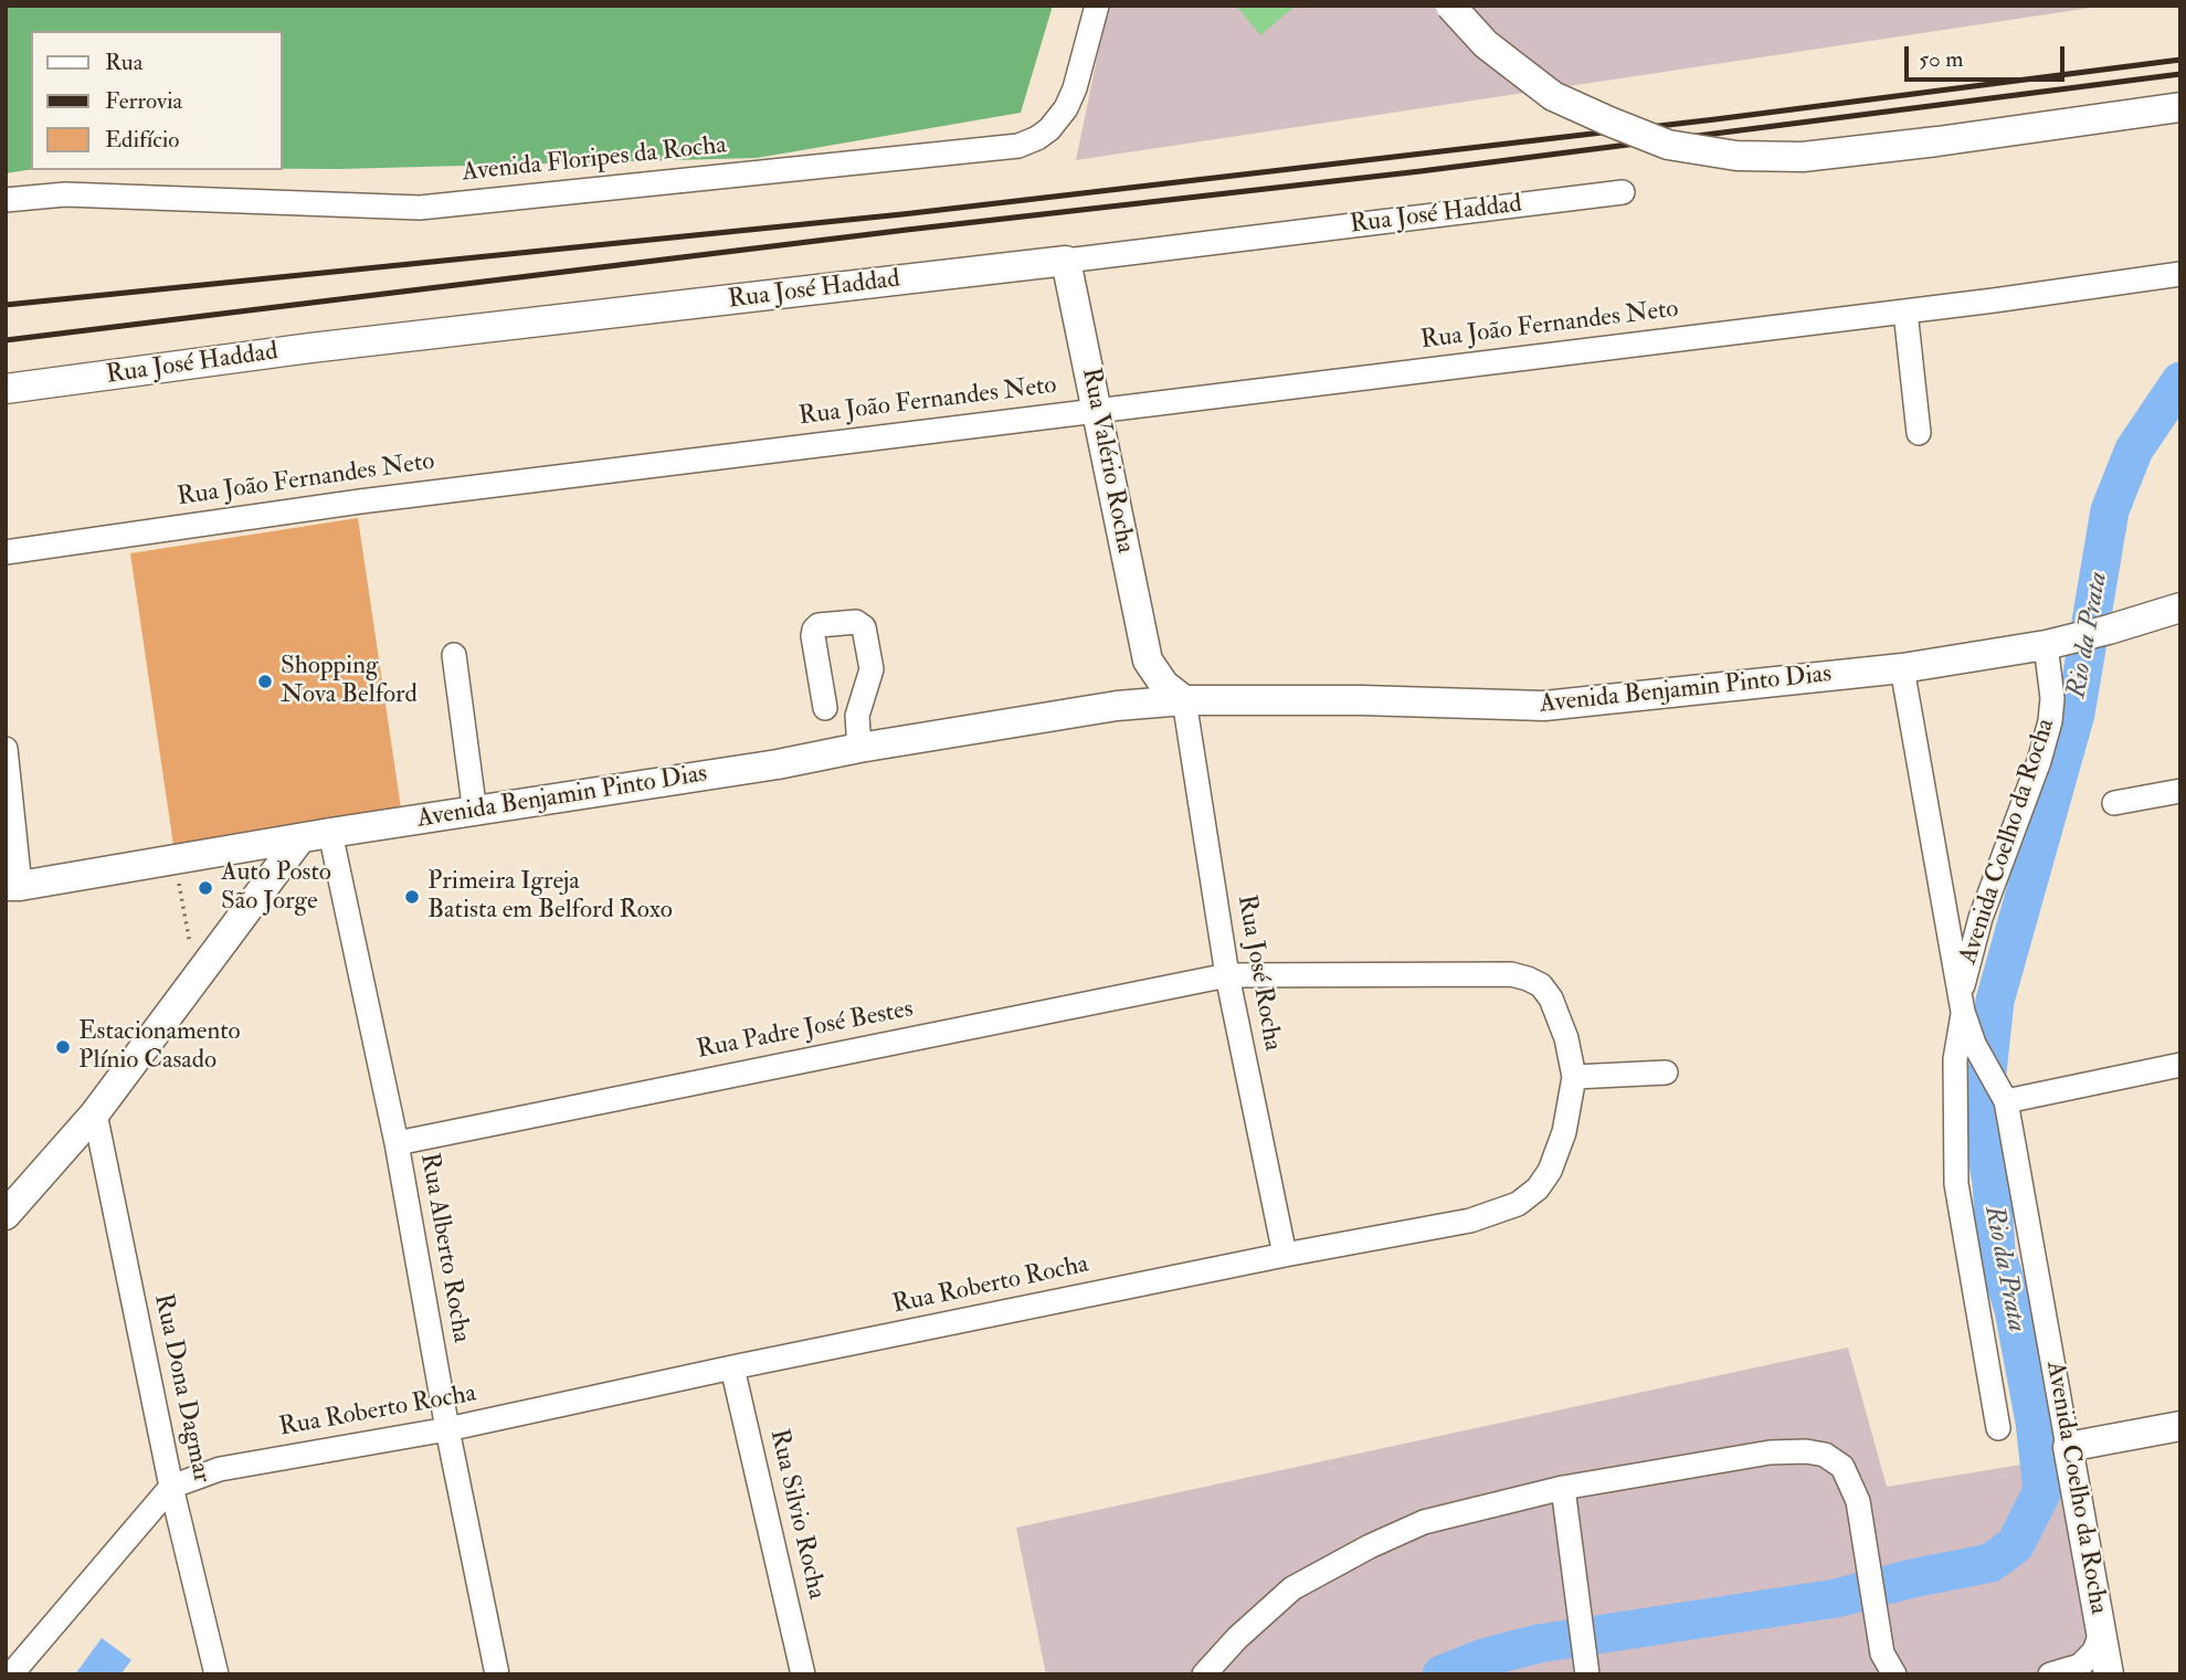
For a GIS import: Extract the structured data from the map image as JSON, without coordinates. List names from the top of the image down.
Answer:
{
  "streets": {
    "main road": [
      "Rua José Haddad",
      "Rua Valério Rocha",
      "Avenida Benjamin Pinto Dias",
      "Avenida Coelho da Rocha"
    ],
    "street": [
      "Avenida Floripes da Rocha",
      "Rua João Fernandes Neto",
      "Rua José Rocha",
      "Rua Padre José Bestes",
      "Rua Alberto Rocha",
      "Rua Roberto Rocha",
      "Rua Dona Dagmar",
      "Rua Silvio Rocha"
    ]
  },
  "crossings": [
    ["Rua José Haddad", "Rua Valério Rocha"],
    ["Rua João Fernandes Neto", "Rua Valério Rocha"],
    ["Avenida Benjamin Pinto Dias", "Avenida Coelho da Rocha"],
    ["Avenida Benjamin Pinto Dias", "Rua José Rocha"],
    ["Avenida Benjamin Pinto Dias", "Rua Alberto Rocha"],
    ["Rua José Rocha", "Rua Padre José Bestes"],
    ["Rua José Rocha", "Rua Roberto Rocha"],
    ["Rua Padre José Bestes", "Rua Alberto Rocha"],
    ["Rua Padre José Bestes", "Rua Roberto Rocha"],
    ["Rua Alberto Rocha", "Rua Roberto Rocha"],
    ["Rua Roberto Rocha", "Rua Dona Dagmar"],
    ["Rua Roberto Rocha", "Rua Silvio Rocha"]
  ],
  "water": ["Rio da Prata"],
  "places": [
    "Shopping Nova Belford",
    "Auto Posto São Jorge",
    "Primeira Igreja Batista em Belford Roxo",
    "Estacionamento Plínio Casado"
  ],
  "legend": ["Rua", "Ferrovia", "Edifício"],
  "scale_bar": "50 m"
}
